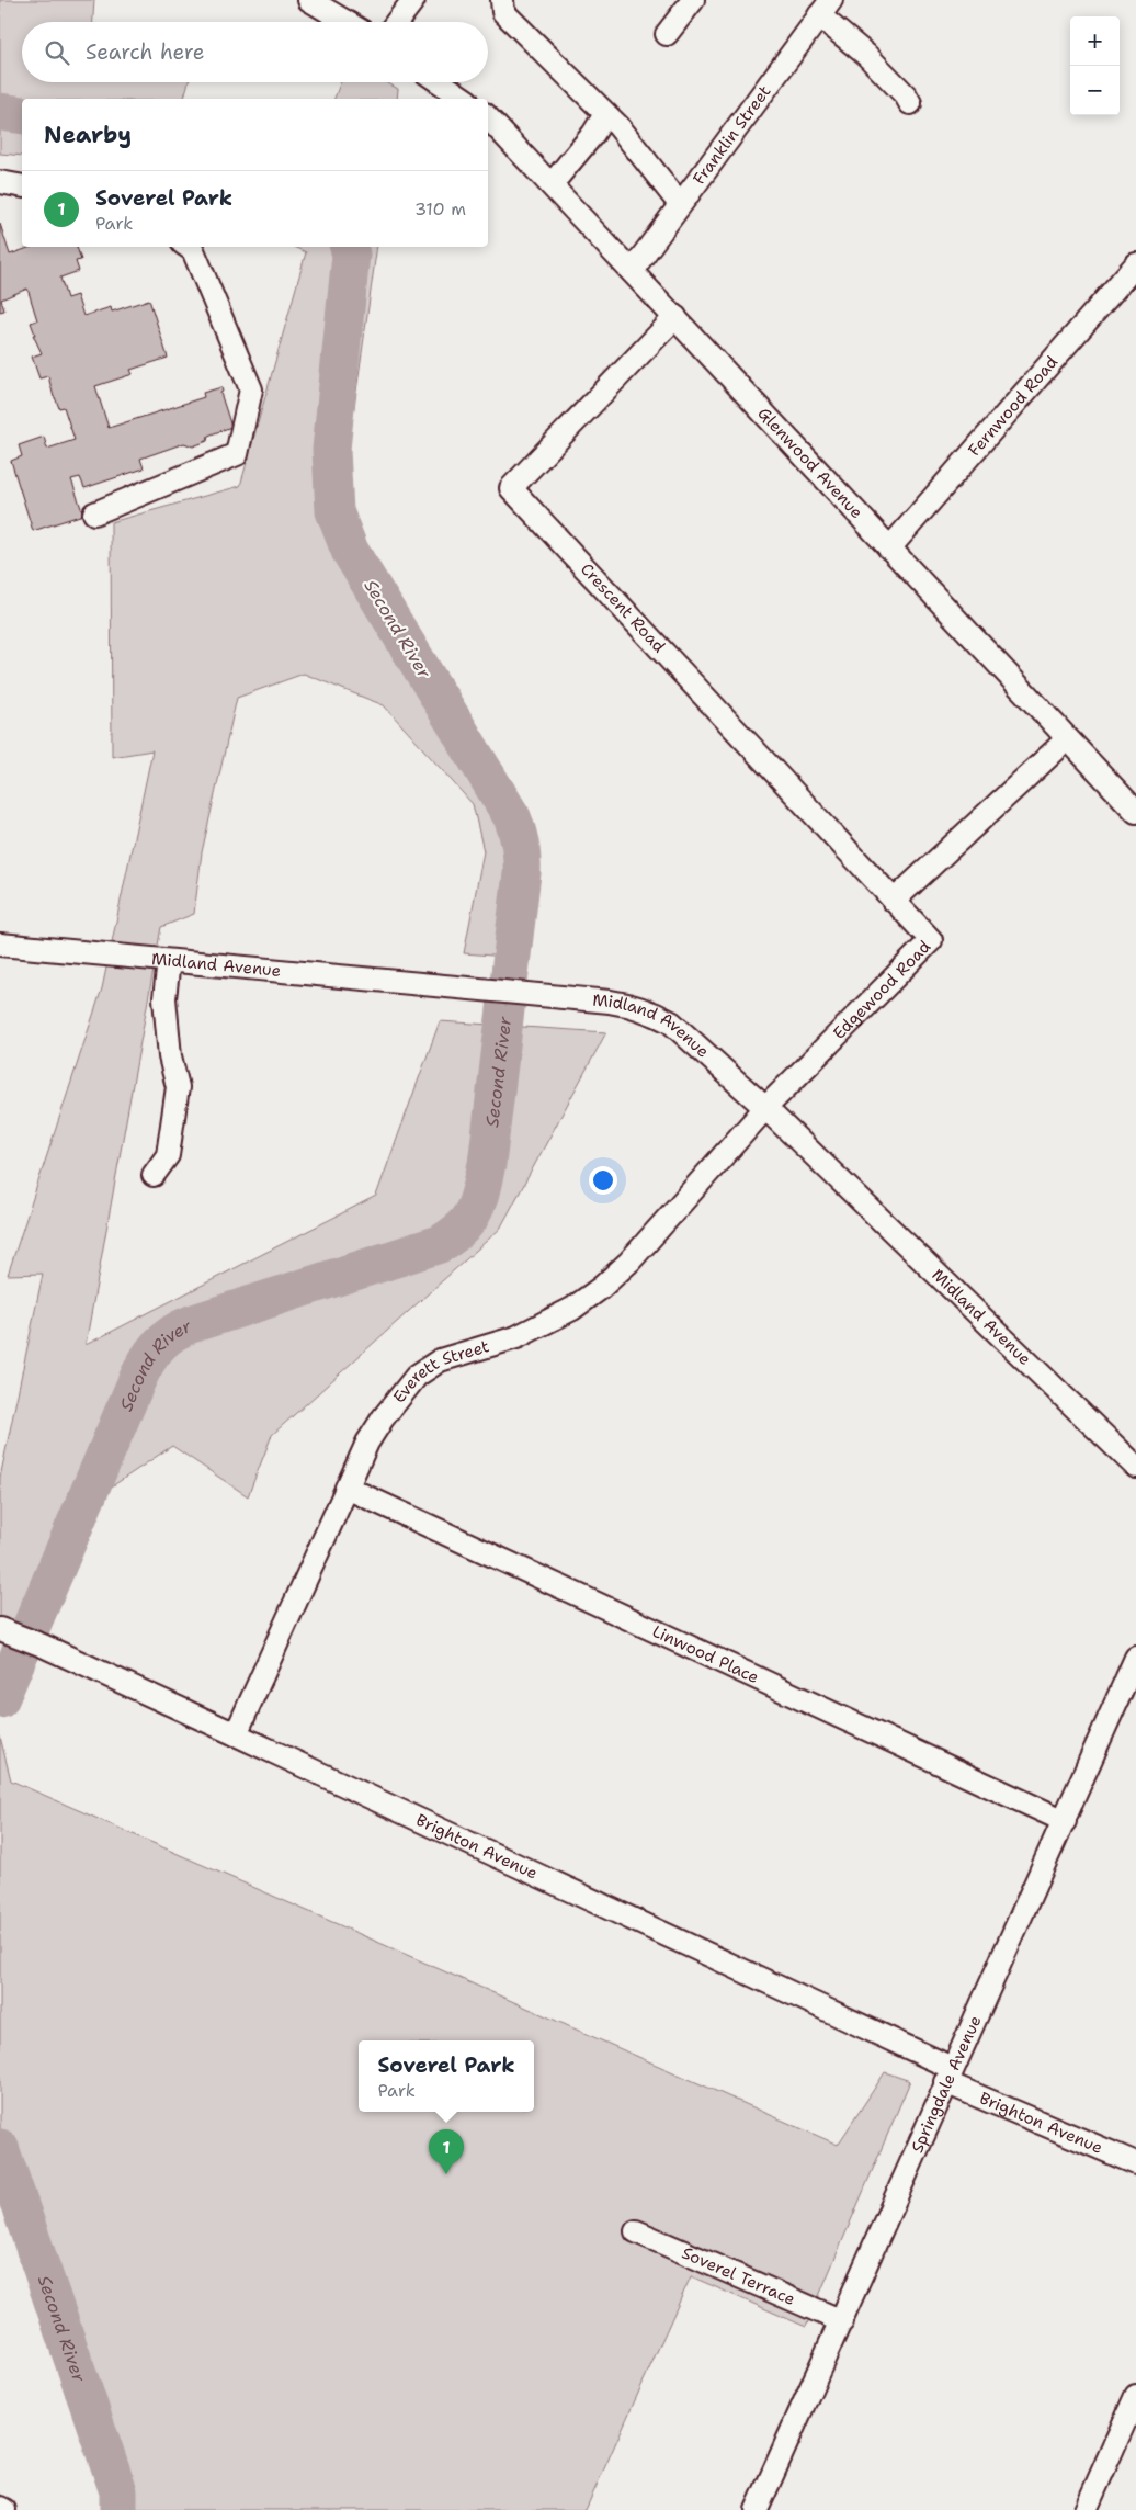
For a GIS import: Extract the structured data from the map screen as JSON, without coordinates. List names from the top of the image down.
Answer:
{
  "streets": {
    "street": [
      "Franklin Street",
      "Fernwood Road",
      "Glenwood Avenue",
      "Crescent Road",
      "Midland Avenue",
      "Edgewood Road",
      "Everett Street",
      "Linwood Place",
      "Brighton Avenue",
      "Springdale Avenue",
      "Soverel Terrace"
    ]
  },
  "crossings": [
    ["Franklin Street", "Glenwood Avenue"],
    ["Fernwood Road", "Glenwood Avenue"],
    ["Glenwood Avenue", "Crescent Road"],
    ["Crescent Road", "Edgewood Road"],
    ["Midland Avenue", "Edgewood Road"],
    ["Midland Avenue", "Everett Street"],
    ["Edgewood Road", "Everett Street"],
    ["Everett Street", "Linwood Place"],
    ["Everett Street", "Brighton Avenue"],
    ["Linwood Place", "Springdale Avenue"],
    ["Brighton Avenue", "Springdale Avenue"],
    ["Springdale Avenue", "Soverel Terrace"]
  ],
  "water": ["Second River"],
  "page": {
    "map_buttons": ["+", "−"],
    "search": "Search here",
    "heading": "Nearby",
    "list": [
      {
        "mark": "1",
        "name": "Soverel Park",
        "note": "Park",
        "value": "310 m"
      }
    ],
    "popup": ["Soverel Park", "Park"],
    "pins": "1"
  }
}
